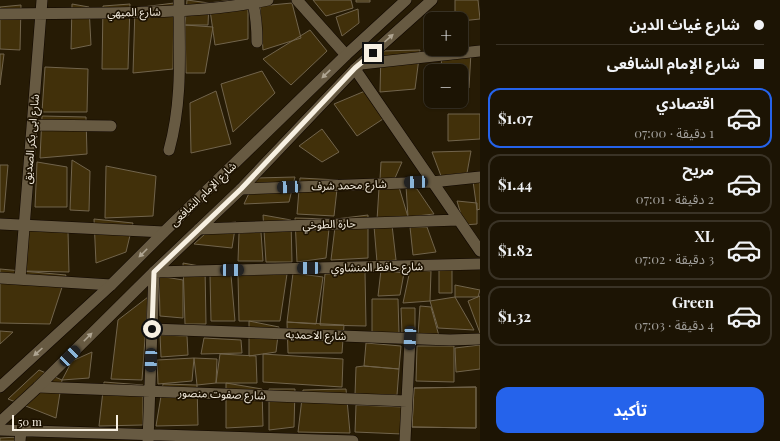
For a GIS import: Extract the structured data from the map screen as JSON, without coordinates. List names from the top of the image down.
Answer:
{
  "streets": {
    "street": [
      "شارع الميهي",
      "شارع ابى بكر الصديق",
      "شارع محمد شرف",
      "شارع الإمام الشافعى",
      "حارة الطوخي",
      "شارع حافظ المنشاوي",
      "شارع الاحمديه",
      "شارع صفوت منصور"
    ]
  },
  "crossings": [
    ["شارع الميهي", "شارع ابى بكر الصديق"],
    ["شارع محمد شرف", "شارع الإمام الشافعى"],
    ["شارع الإمام الشافعى", "حارة الطوخي"],
    ["شارع الإمام الشافعى", "شارع حافظ المنشاوي"],
    ["شارع الإمام الشافعى", "شارع صفوت منصور"]
  ],
  "scale_bar": "50 m",
  "page": {
    "banner": ["شارع غياث الدين", "شارع الإمام الشافعى"],
    "map_buttons": ["+", "−"],
    "list": [
      {
        "name": "اقتصادي",
        "note": "1 دقيقة · 07:00",
        "value": "$1.07"
      },
      {
        "name": "مريح",
        "note": "2 دقيقة · 07:01",
        "value": "$1.44"
      },
      {
        "name": "XL",
        "note": "3 دقيقة · 07:02",
        "value": "$1.82"
      },
      {
        "name": "Green",
        "note": "4 دقيقة · 07:03",
        "value": "$1.32"
      }
    ],
    "buttons": "تأكيد",
    "scale": "50 m"
  }
}
